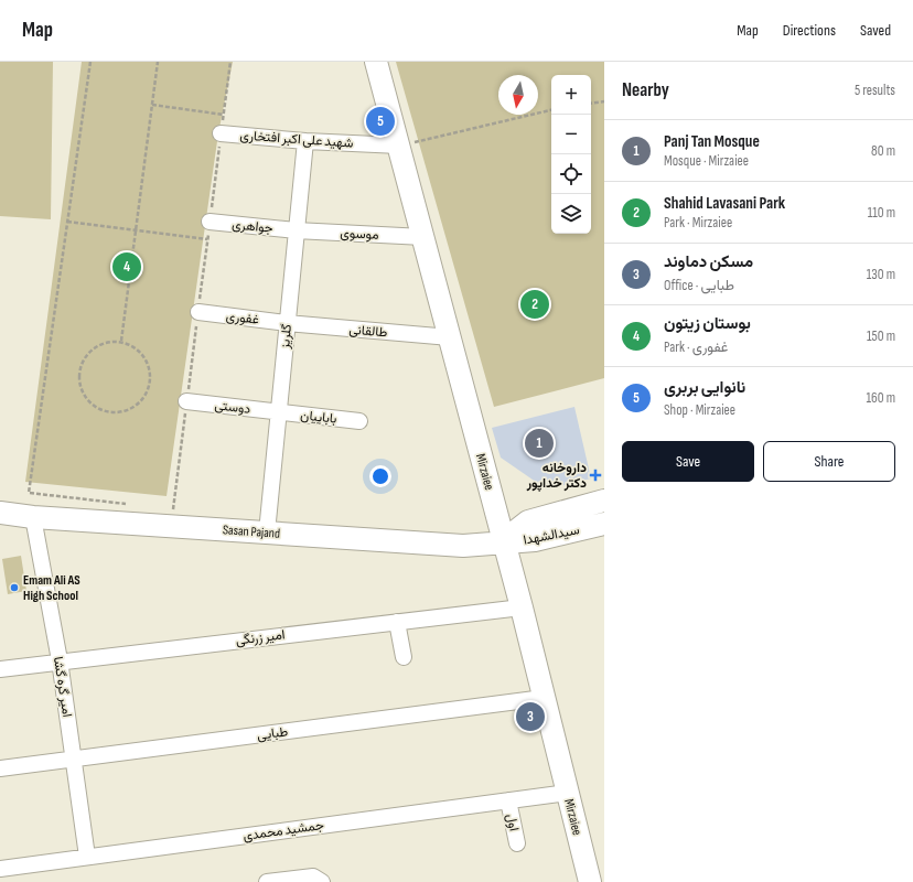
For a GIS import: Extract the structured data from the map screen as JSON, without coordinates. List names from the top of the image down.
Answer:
{
  "streets": {
    "main road": ["Mirzaiee", "Sasan Pajand", "سیدالشهدا"],
    "street": [
      "شهید علی اکبر افتخاری",
      "جواهری",
      "موسوی",
      "غفوری",
      "طالقانی",
      "گلریز",
      "دوستی",
      "باباییان",
      "امیر زرنگی",
      "امیر گره گشا",
      "طبایی",
      "اول",
      "جمشید محمدی"
    ]
  },
  "crossings": [
    ["شهید علی اکبر افتخاری", "گلریز"],
    ["شهید علی اکبر افتخاری", "Mirzaiee"],
    ["جواهری", "موسوی"],
    ["جواهری", "گلریز"],
    ["موسوی", "گلریز"],
    ["موسوی", "Mirzaiee"],
    ["غفوری", "طالقانی"],
    ["غفوری", "گلریز"],
    ["طالقانی", "گلریز"],
    ["طالقانی", "Mirzaiee"],
    ["گلریز", "دوستی"],
    ["گلریز", "باباییان"],
    ["گلریز", "Sasan Pajand"],
    ["دوستی", "باباییان"],
    ["Mirzaiee", "Sasan Pajand"],
    ["Mirzaiee", "سیدالشهدا"],
    ["Mirzaiee", "امیر زرنگی"],
    ["Mirzaiee", "طبایی"],
    ["Mirzaiee", "جمشید محمدی"],
    ["Sasan Pajand", "سیدالشهدا"],
    ["Sasan Pajand", "امیر گره گشا"],
    ["امیر زرنگی", "امیر گره گشا"],
    ["امیر گره گشا", "طبایی"],
    ["امیر گره گشا", "جمشید محمدی"],
    ["اول", "جمشید محمدی"]
  ],
  "places": {
    "health": ["داروخانه دکتر خداپور"],
    "other": ["Emam Ali AS High School"]
  },
  "north": "bottom",
  "page": {
    "header": "Map",
    "nav": ["Map", "Directions", "Saved"],
    "heading": ["Nearby", "5 results"],
    "map_buttons": ["+", "−"],
    "pins": [
      "5",
      "4",
      "2",
      "1",
      "3"
    ],
    "list": [
      {
        "mark": "1",
        "name": "Panj Tan Mosque",
        "note": "Mosque · Mirzaiee",
        "value": "80 m"
      },
      {
        "mark": "2",
        "name": "Shahid Lavasani Park",
        "note": "Park · Mirzaiee",
        "value": "110 m"
      },
      {
        "mark": "3",
        "name": "مسکن دماوند",
        "note": "Office · طبایی",
        "value": "130 m"
      },
      {
        "mark": "4",
        "name": "بوستان زیتون",
        "note": "Park · غفوری",
        "value": "150 m"
      },
      {
        "mark": "5",
        "name": "نانوایی بربری",
        "note": "Shop · Mirzaiee",
        "value": "160 m"
      }
    ],
    "buttons": ["Save", "Share"]
  }
}
